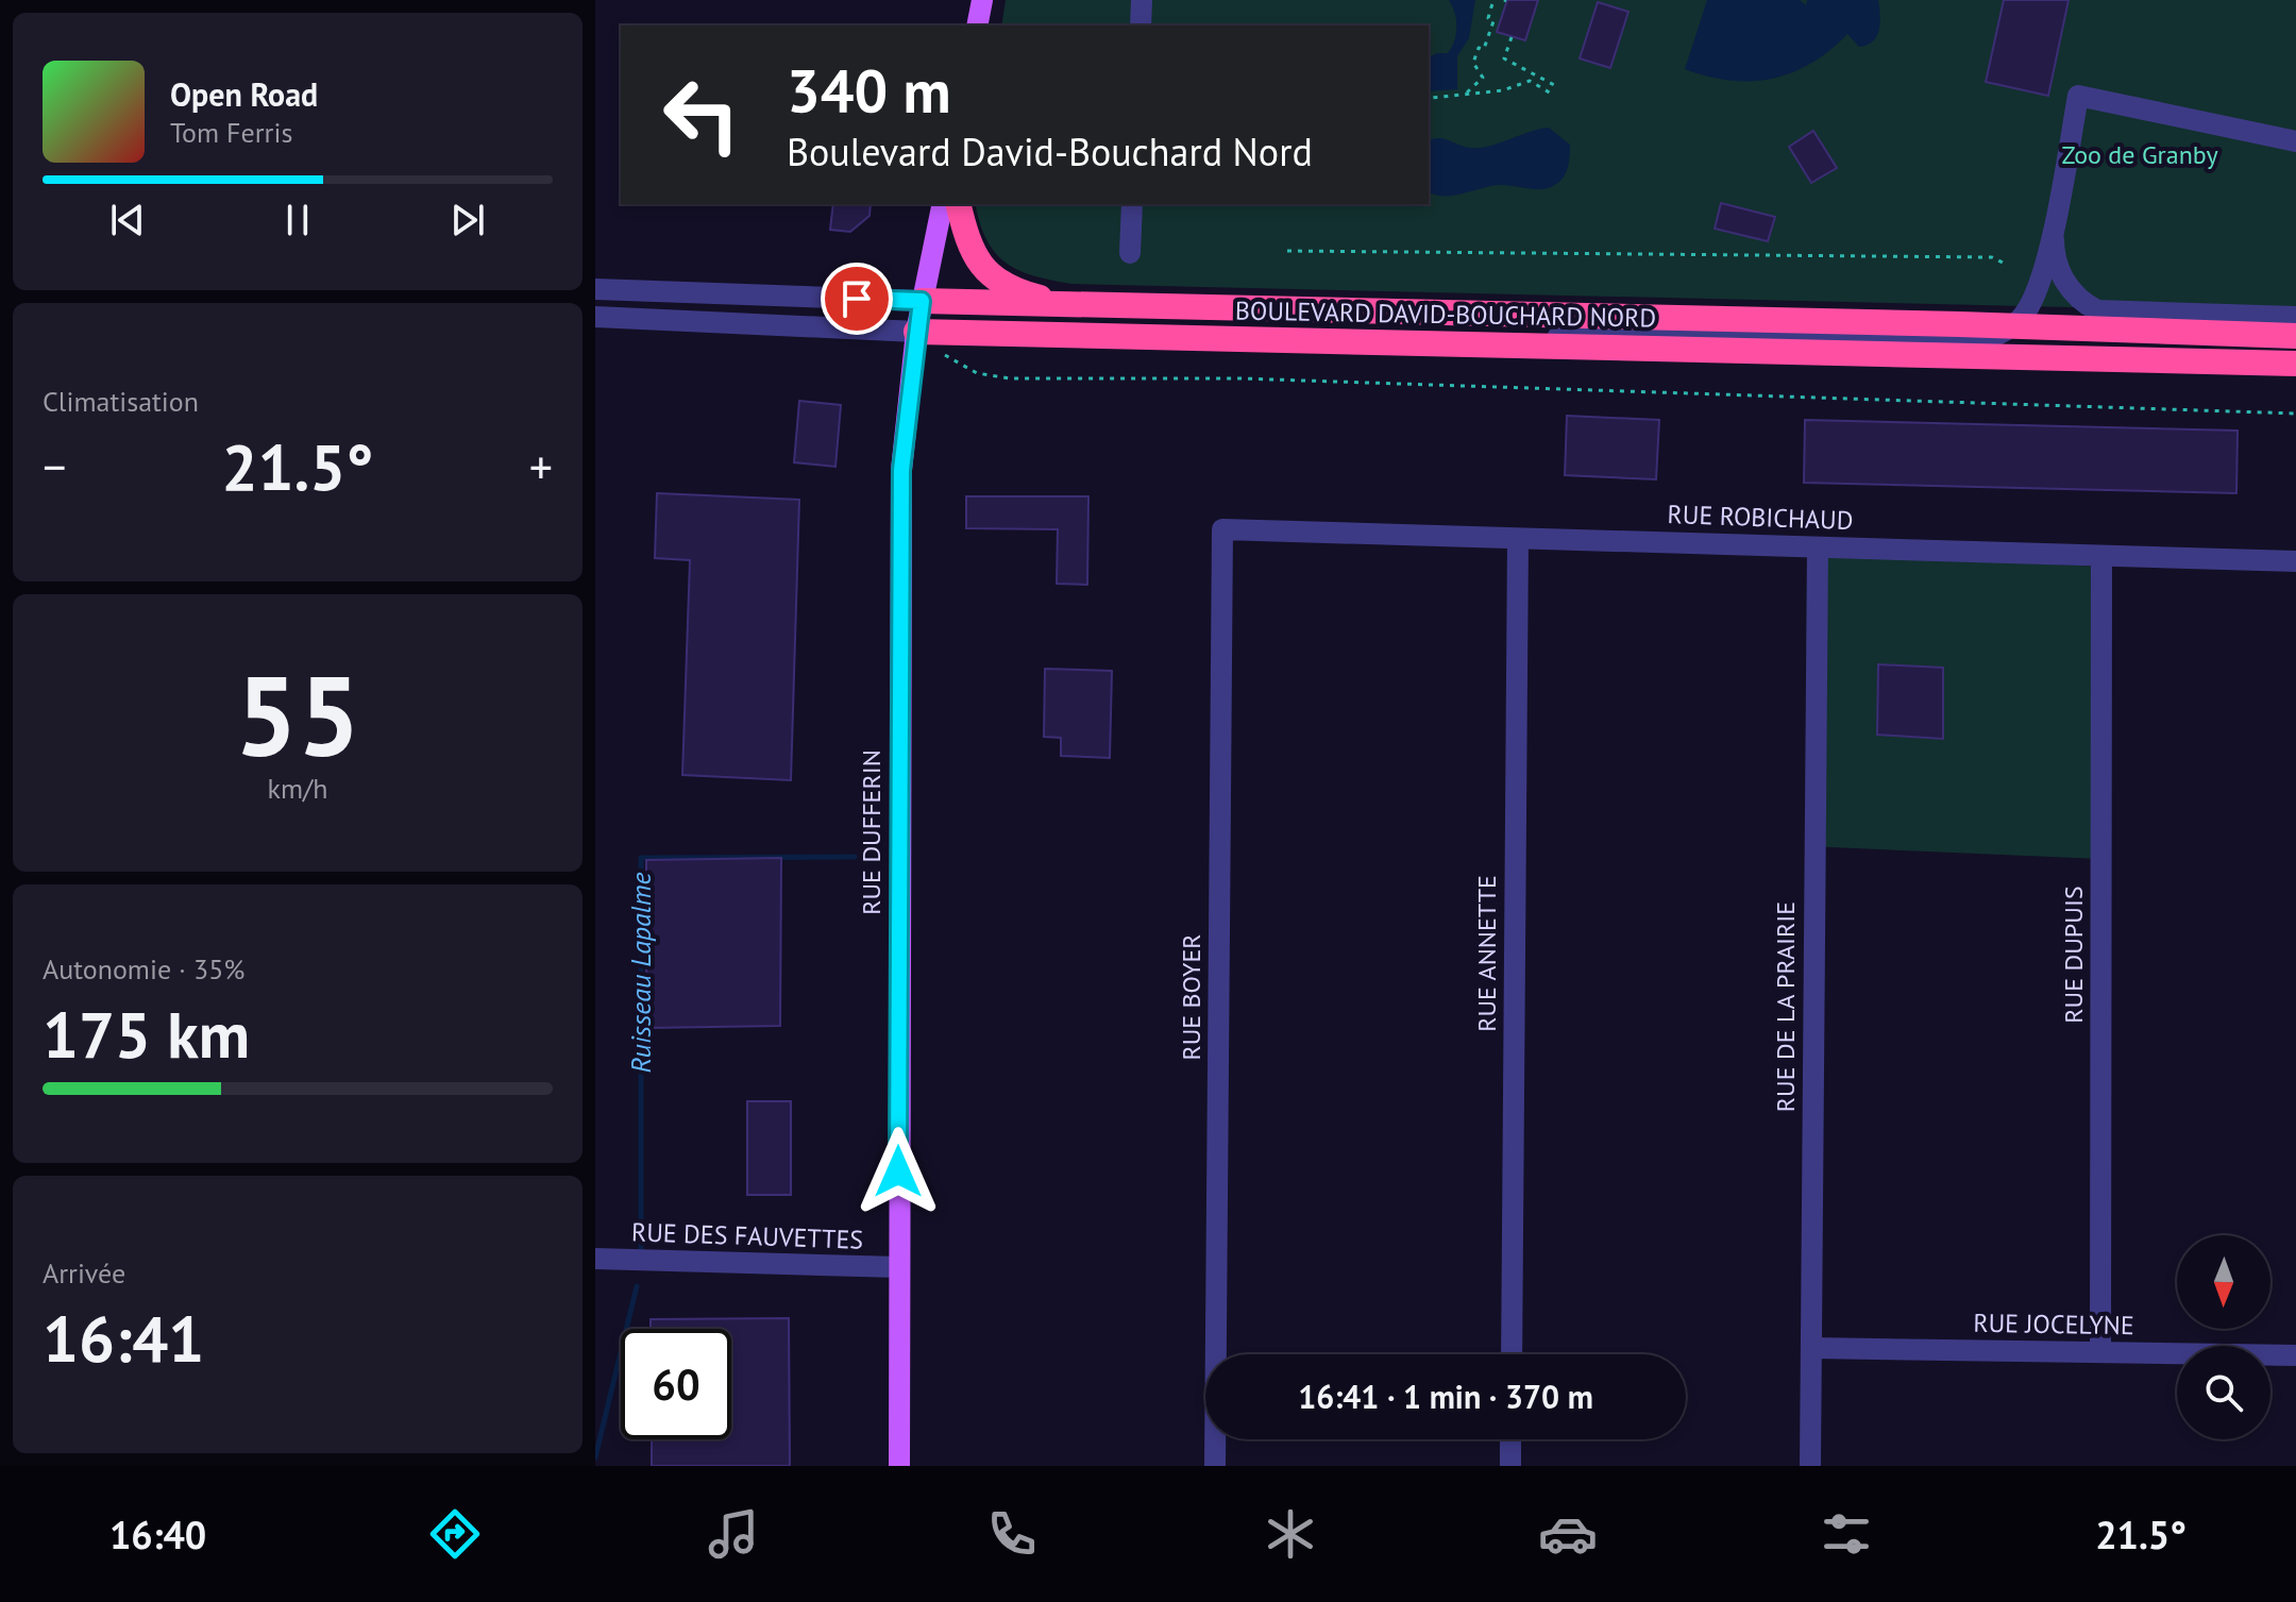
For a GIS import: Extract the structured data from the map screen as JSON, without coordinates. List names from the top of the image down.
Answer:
{
  "streets": {
    "highway": ["BOULEVARD DAVID-BOUCHARD NORD"],
    "main road": ["RUE DUFFERIN"],
    "street": [
      "RUE ROBICHAUD",
      "RUE ANNETTE",
      "RUE DUPUIS",
      "RUE BOYER",
      "RUE DE LA PRAIRIE",
      "RUE DES FAUVETTES",
      "RUE JOCELYNE"
    ]
  },
  "crossings": [
    ["BOULEVARD DAVID-BOUCHARD NORD", "RUE DUFFERIN"],
    ["RUE ROBICHAUD", "RUE ANNETTE"],
    ["RUE ROBICHAUD", "RUE DUPUIS"],
    ["RUE ROBICHAUD", "RUE BOYER"],
    ["RUE ROBICHAUD", "RUE DE LA PRAIRIE"],
    ["RUE DUFFERIN", "RUE DES FAUVETTES"],
    ["RUE DUPUIS", "RUE JOCELYNE"],
    ["RUE DE LA PRAIRIE", "RUE JOCELYNE"]
  ],
  "water": ["Ruisseau Lapalme"],
  "parks": ["Zoo de Granby"],
  "north": "bottom",
  "page": {
    "turn": ["340 m", "Boulevard David-Bouchard Nord"],
    "song": ["Open Road", "Tom Ferris"],
    "tile": [
      "Climatisation",
      ["55", "km/h"],
      ["Autonomie · 35%", "175 km"],
      ["Arrivée", "16:41"]
    ],
    "heat": ["−", "21.5°", "+"],
    "limit": "60",
    "trip": "16:41 · 1 min · 370 m",
    "tabs": ["16:40", "21.5°"]
  }
}
